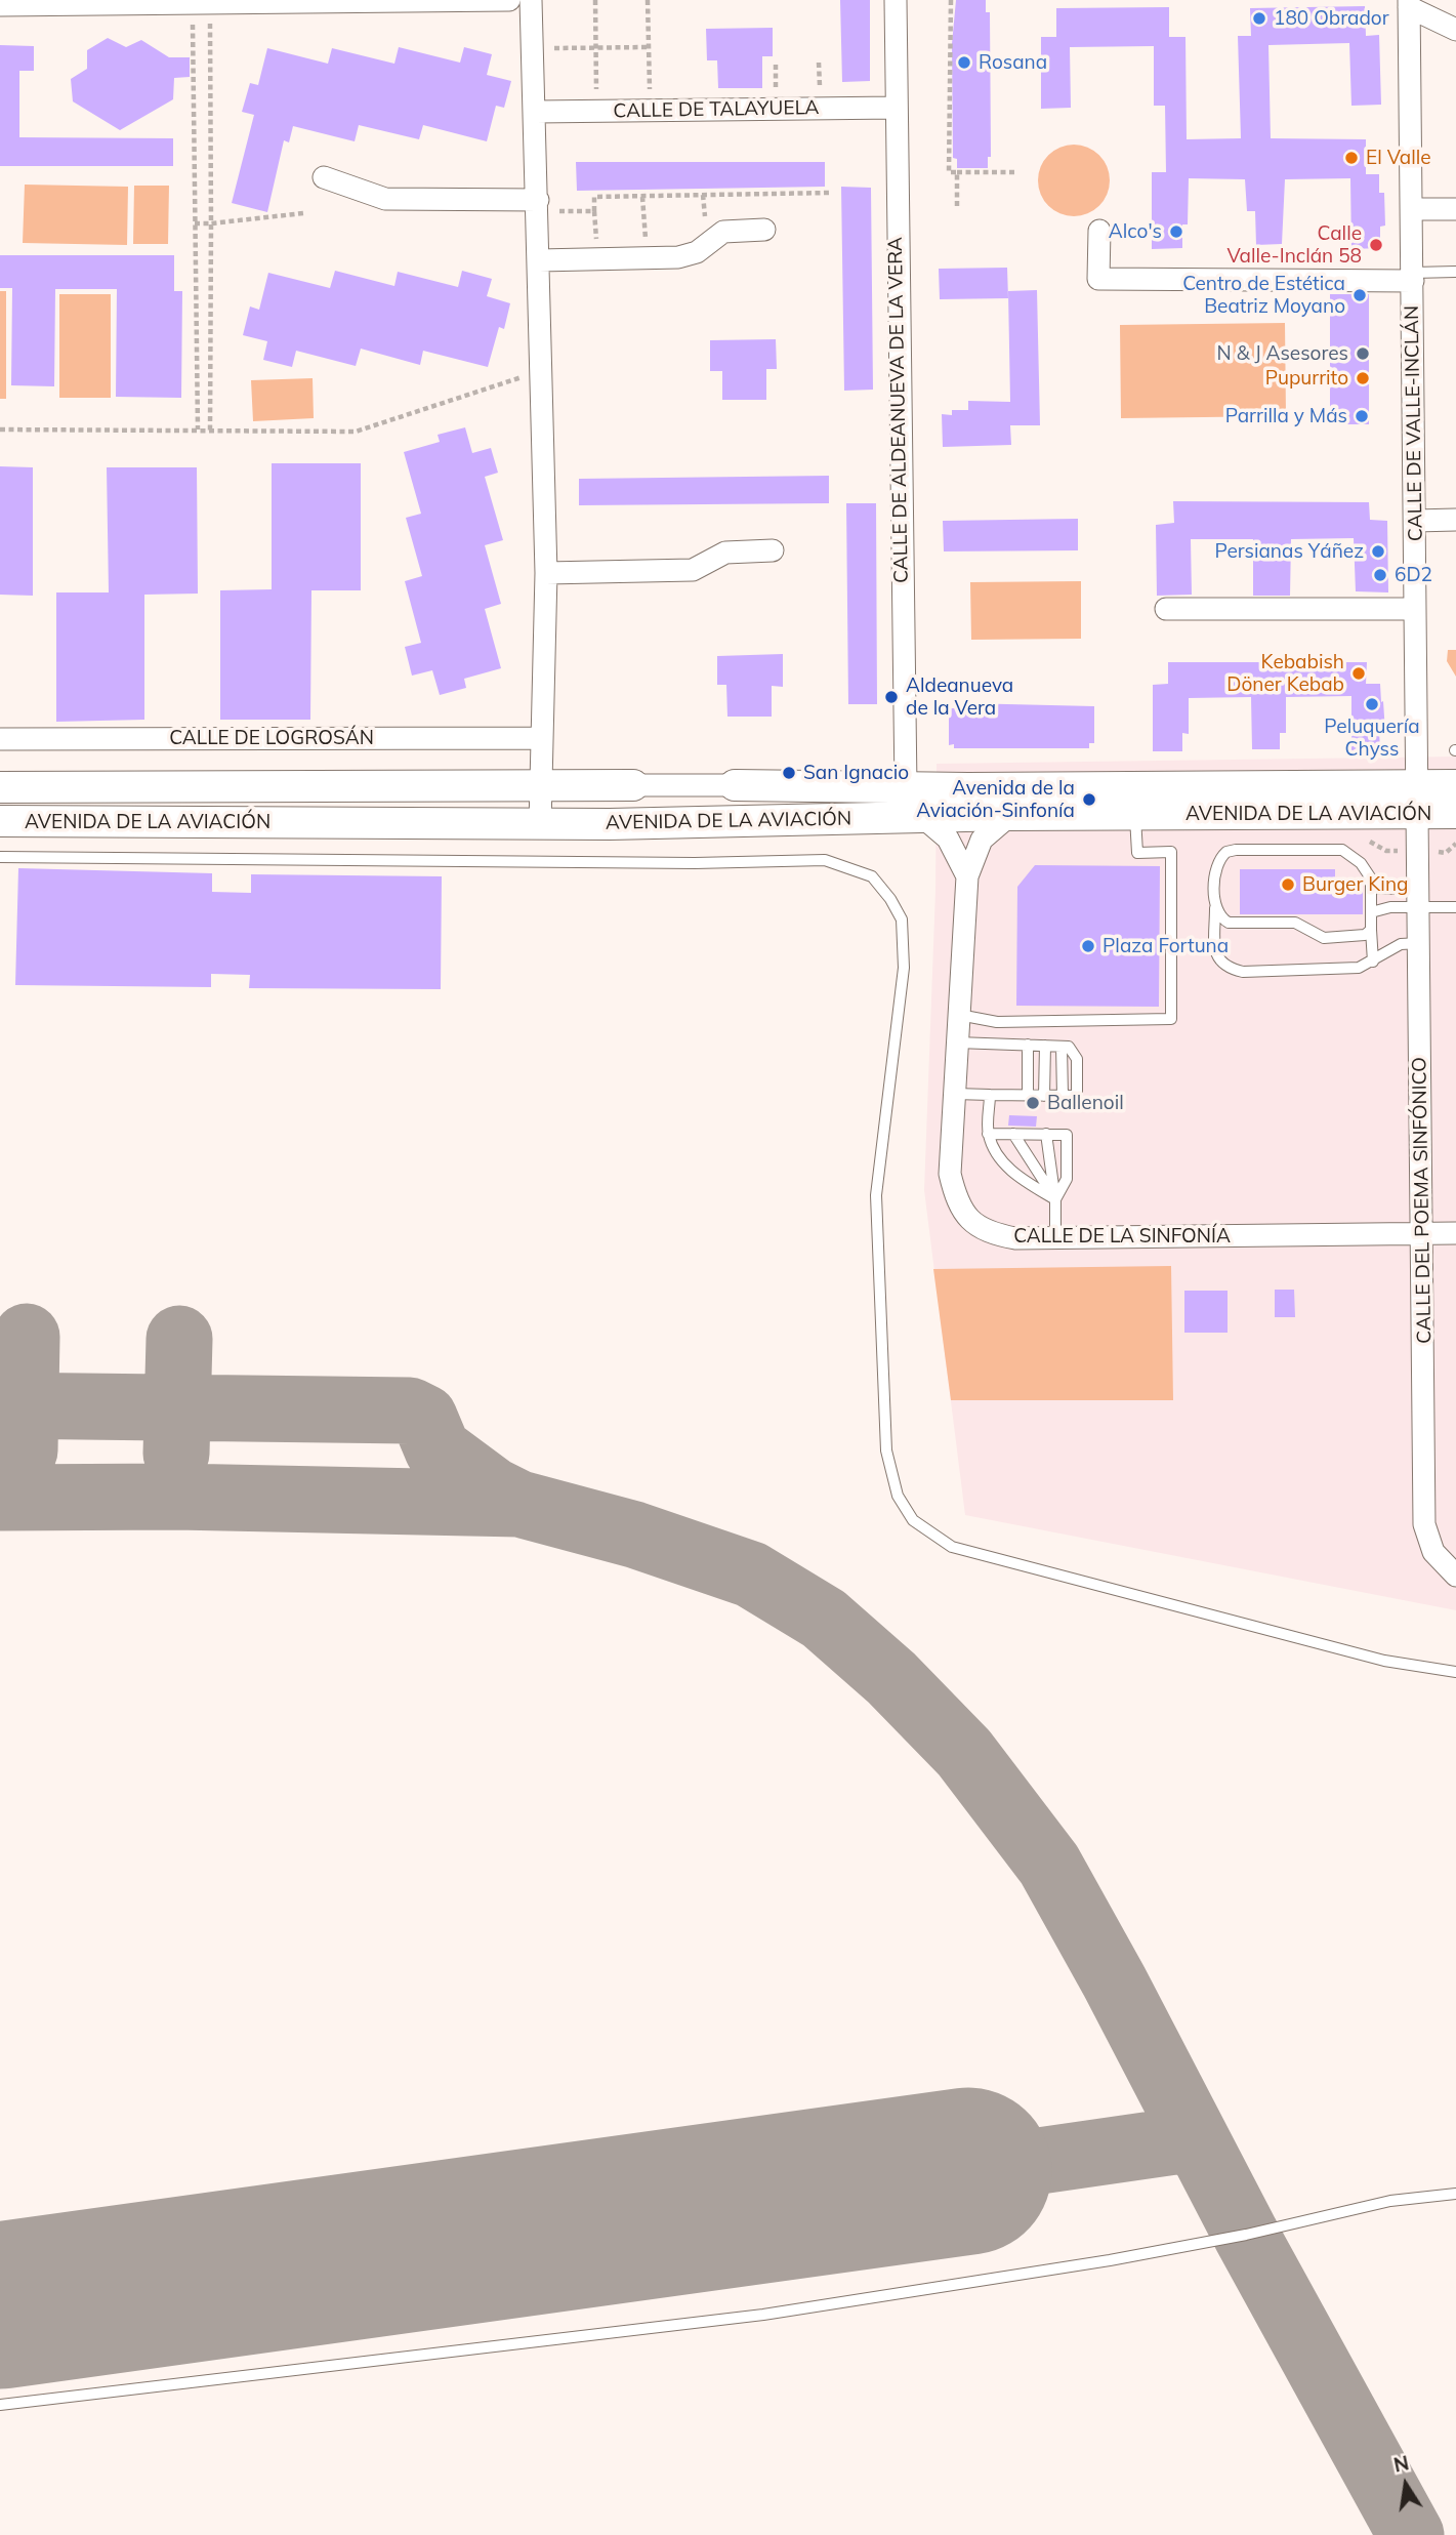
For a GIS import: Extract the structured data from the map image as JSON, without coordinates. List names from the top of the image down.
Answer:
{
  "streets": {
    "main road": ["AVENIDA DE LA AVIACIÓN"],
    "street": [
      "CALLE DE TALAYUELA",
      "CALLE DE ALDEANUEVA DE LA VERA",
      "CALLE DE VALLE-INCLÁN",
      "CALLE DE LOGROSÁN",
      "CALLE DEL POEMA SINFÓNICO",
      "CALLE DE LA SINFONÍA"
    ]
  },
  "crossings": [
    ["CALLE DE TALAYUELA", "CALLE DE ALDEANUEVA DE LA VERA"],
    ["CALLE DE ALDEANUEVA DE LA VERA", "AVENIDA DE LA AVIACIÓN"],
    ["CALLE DE VALLE-INCLÁN", "AVENIDA DE LA AVIACIÓN"],
    ["CALLE DE VALLE-INCLÁN", "CALLE DEL POEMA SINFÓNICO"],
    ["AVENIDA DE LA AVIACIÓN", "CALLE DEL POEMA SINFÓNICO"],
    ["AVENIDA DE LA AVIACIÓN", "CALLE DE LA SINFONÍA"],
    ["CALLE DEL POEMA SINFÓNICO", "CALLE DE LA SINFONÍA"]
  ],
  "places": [
    "180 Obrador",
    "Rosana",
    "El Valle",
    "Alco's",
    "Calle Valle-Inclán 58",
    "Centro de Estética Beatriz Moyano",
    "N & J Asesores",
    "Pupurrito",
    "Parrilla y Más",
    "Persianas Yáñez",
    "6D2",
    "Kebabish Döner Kebab",
    "Aldeanueva de la Vera",
    "Peluquería Chyss",
    "San Ignacio",
    "Avenida de la Aviación-Sinfonía",
    "Burger King",
    "Plaza Fortuna",
    "Ballenoil"
  ],
  "north": "top"
}
